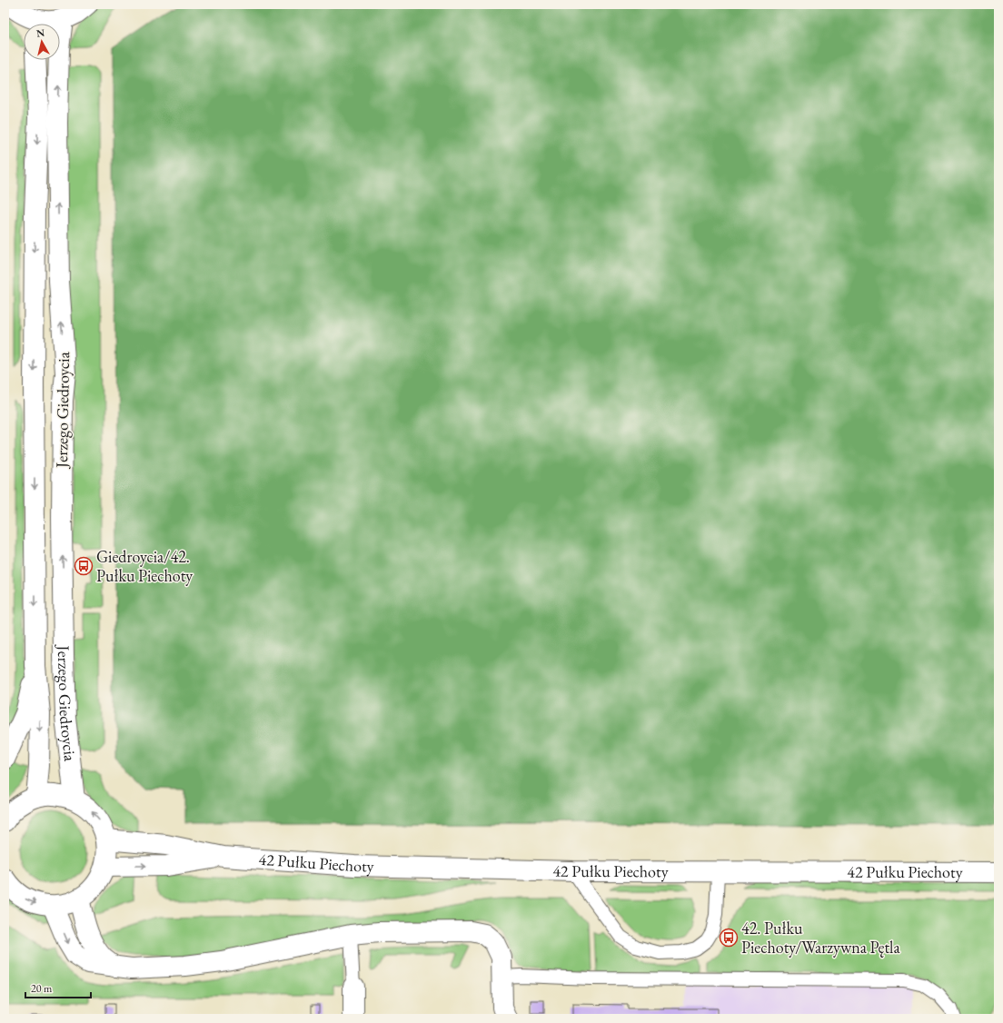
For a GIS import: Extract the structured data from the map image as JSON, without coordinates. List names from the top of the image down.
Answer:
{
  "streets": {
    "street": ["Jerzego Giedroycia", "42 Pułku Piechoty"]
  },
  "places": {
    "bus stop": ["Giedroycia/42. Pułku Piechoty", "42. Pułku Piechoty/Warzywna Pętla"]
  },
  "scale_bar": "20 m",
  "north": "top"
}
